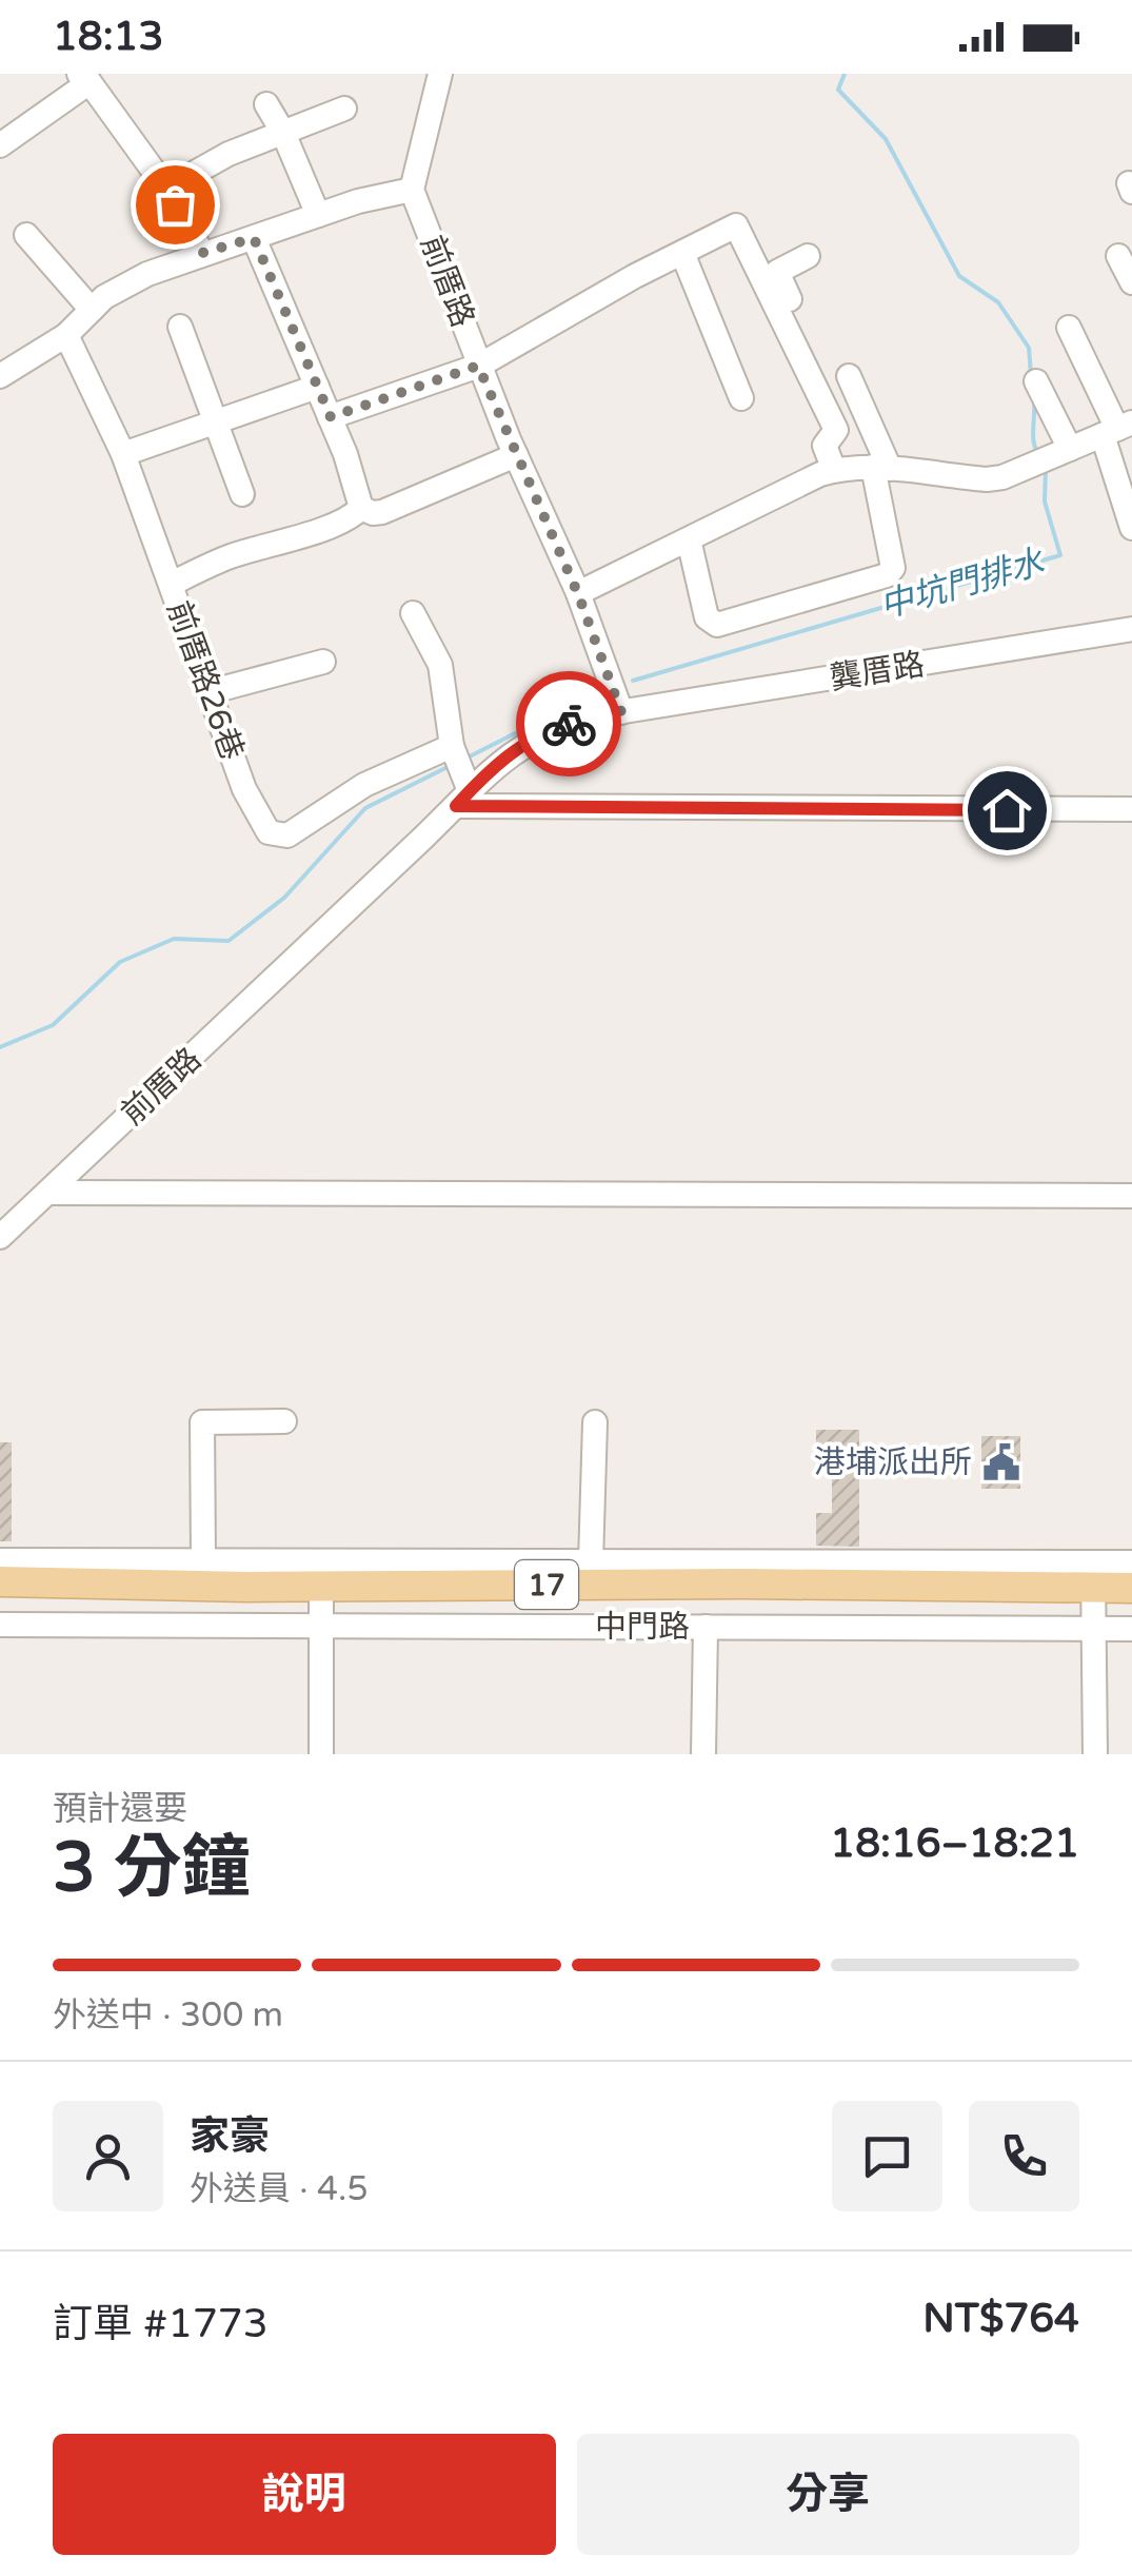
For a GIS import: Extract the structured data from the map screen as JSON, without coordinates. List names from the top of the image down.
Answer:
{
  "streets": {
    "main road": ["17", "中門路"],
    "street": ["前厝路", "龔厝路", "前厝路26巷"]
  },
  "crossings": [
    ["前厝路", "龔厝路"],
    ["前厝路", "前厝路26巷"],
    ["17", "中門路"]
  ],
  "water": ["中坑門排水"],
  "places": {
    "public building": ["港埔派出所"]
  },
  "page": {
    "status": "18:13",
    "heading": ["3 分鐘", "預計還要", "18:16–18:21"],
    "panel": [
      "家豪",
      "外送員 · 4.5",
      "訂單 #1773",
      "NT$764"
    ],
    "bar": "外送中 · 300 m",
    "buttons": ["說明", "分享"]
  }
}
